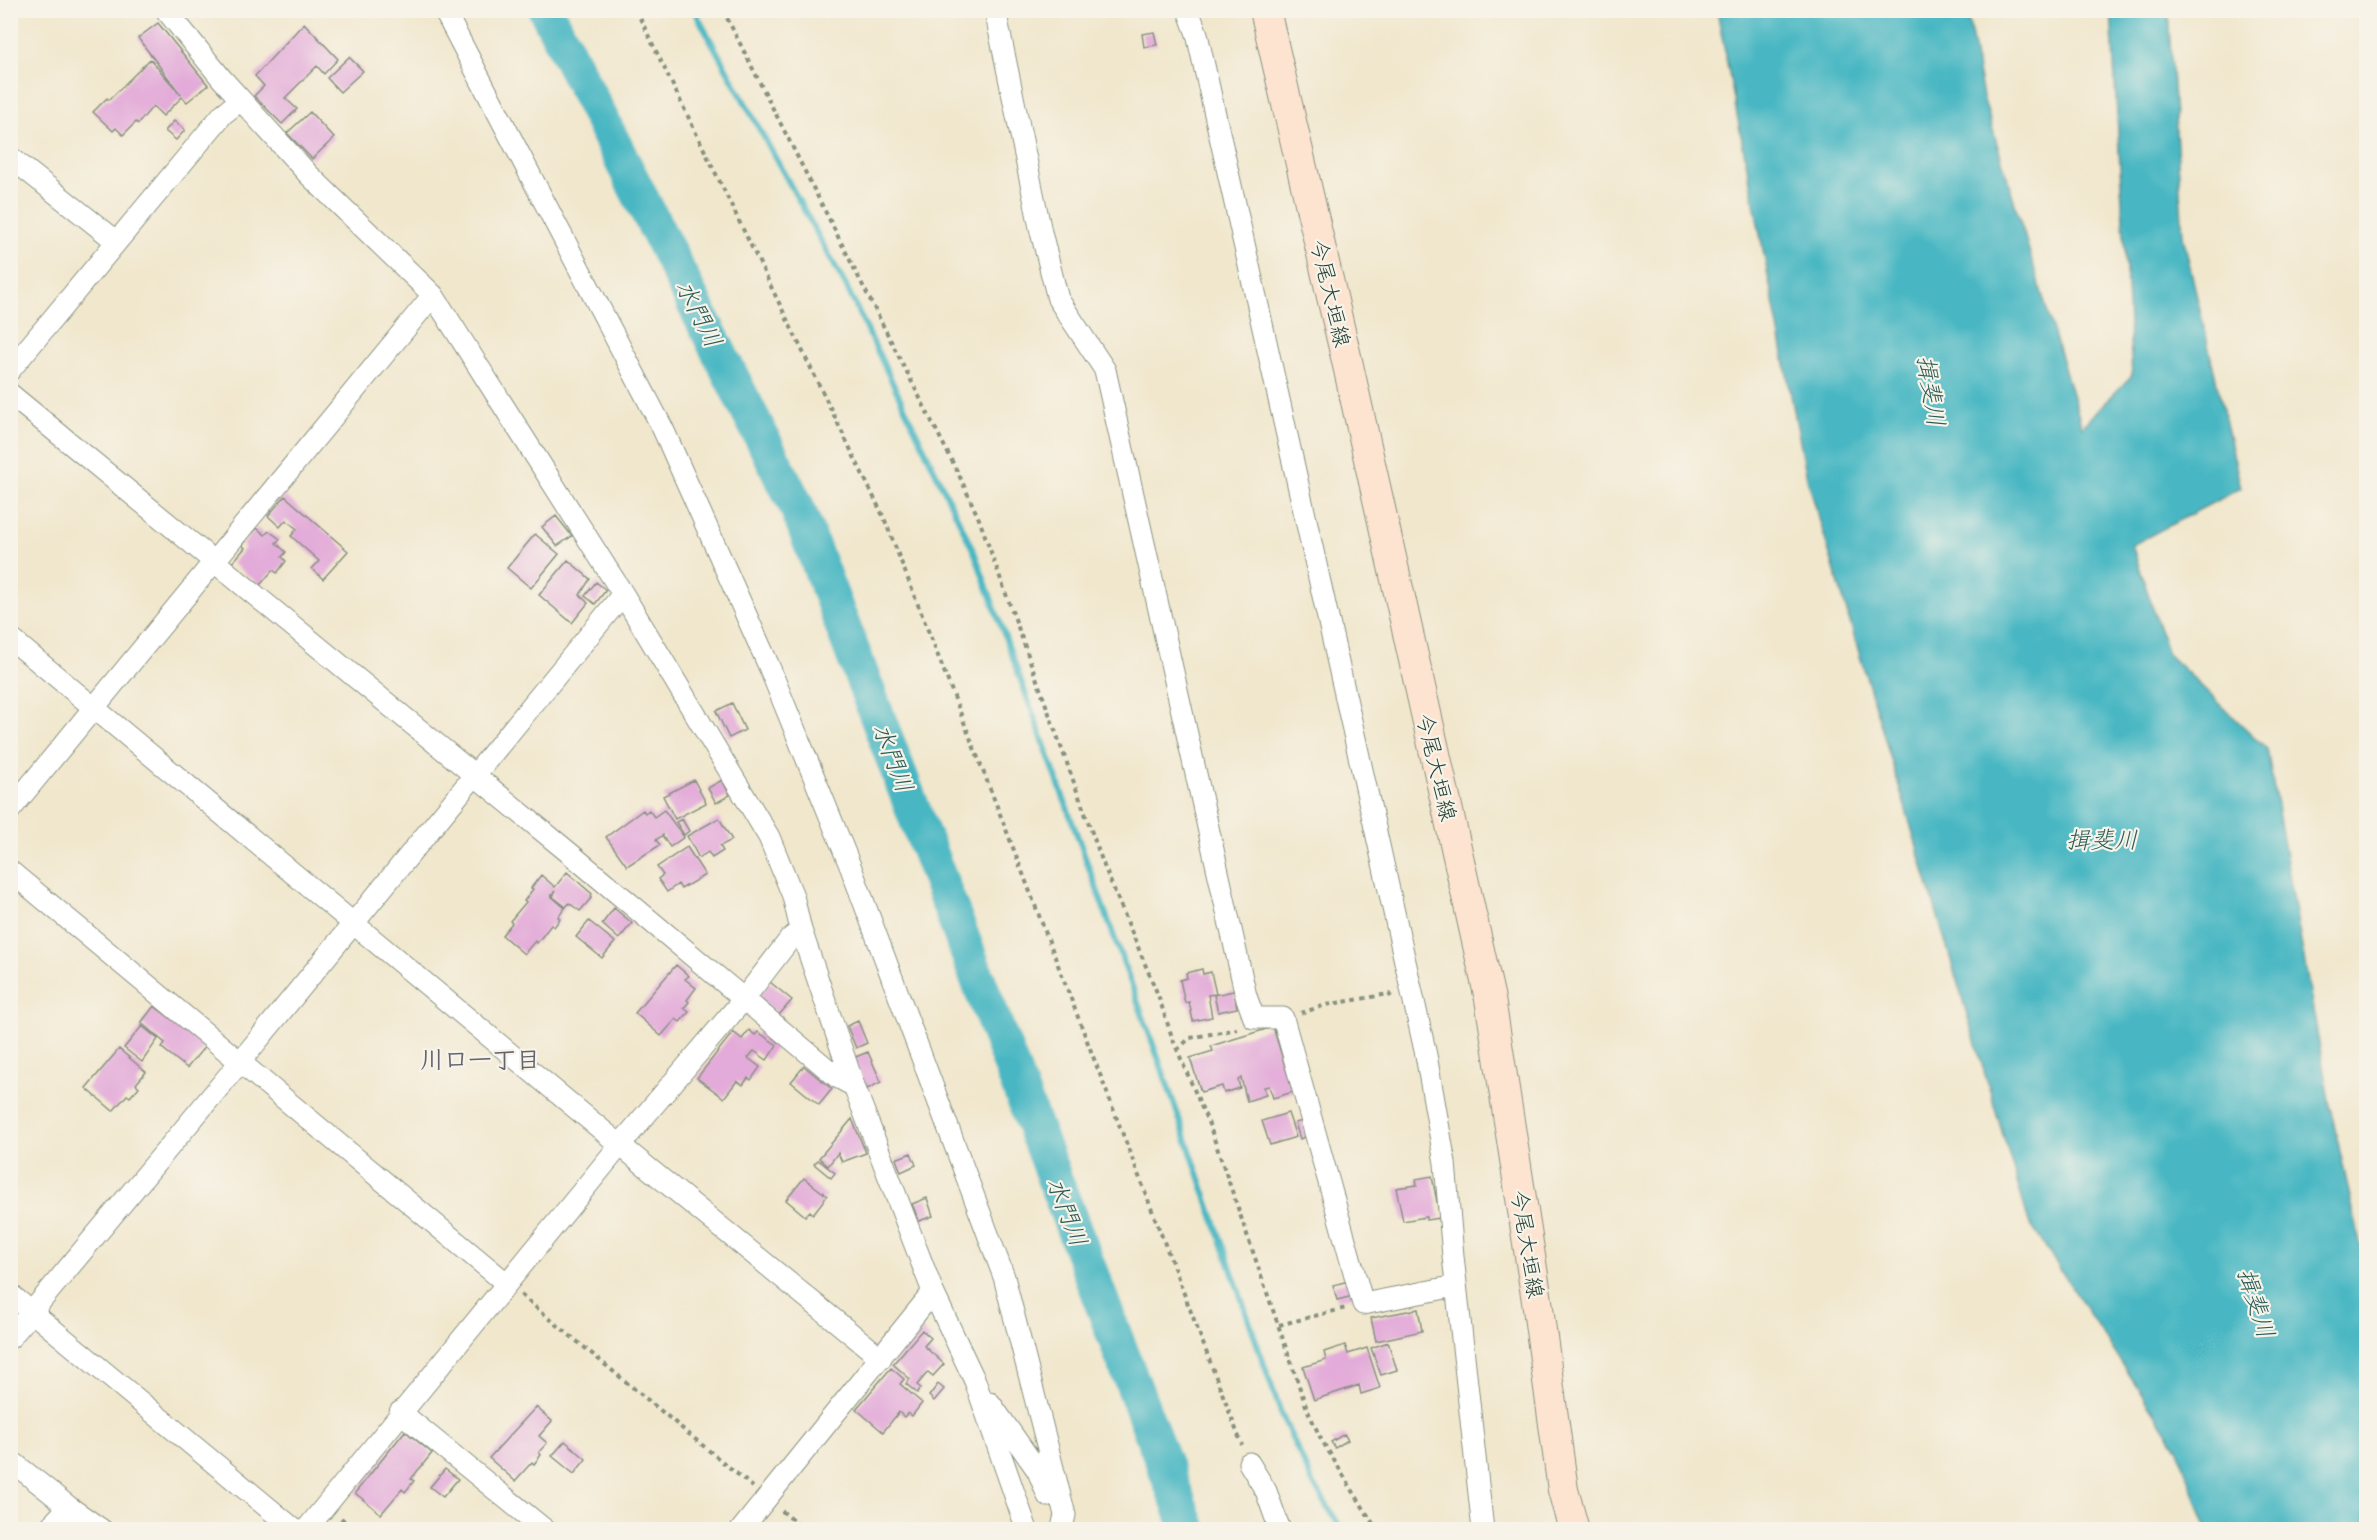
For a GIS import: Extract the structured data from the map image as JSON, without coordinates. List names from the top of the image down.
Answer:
{
  "streets": {
    "main road": ["今尾大垣線"]
  },
  "districts": ["川口一丁目"],
  "water": ["水門川", "揖斐川"]
}
